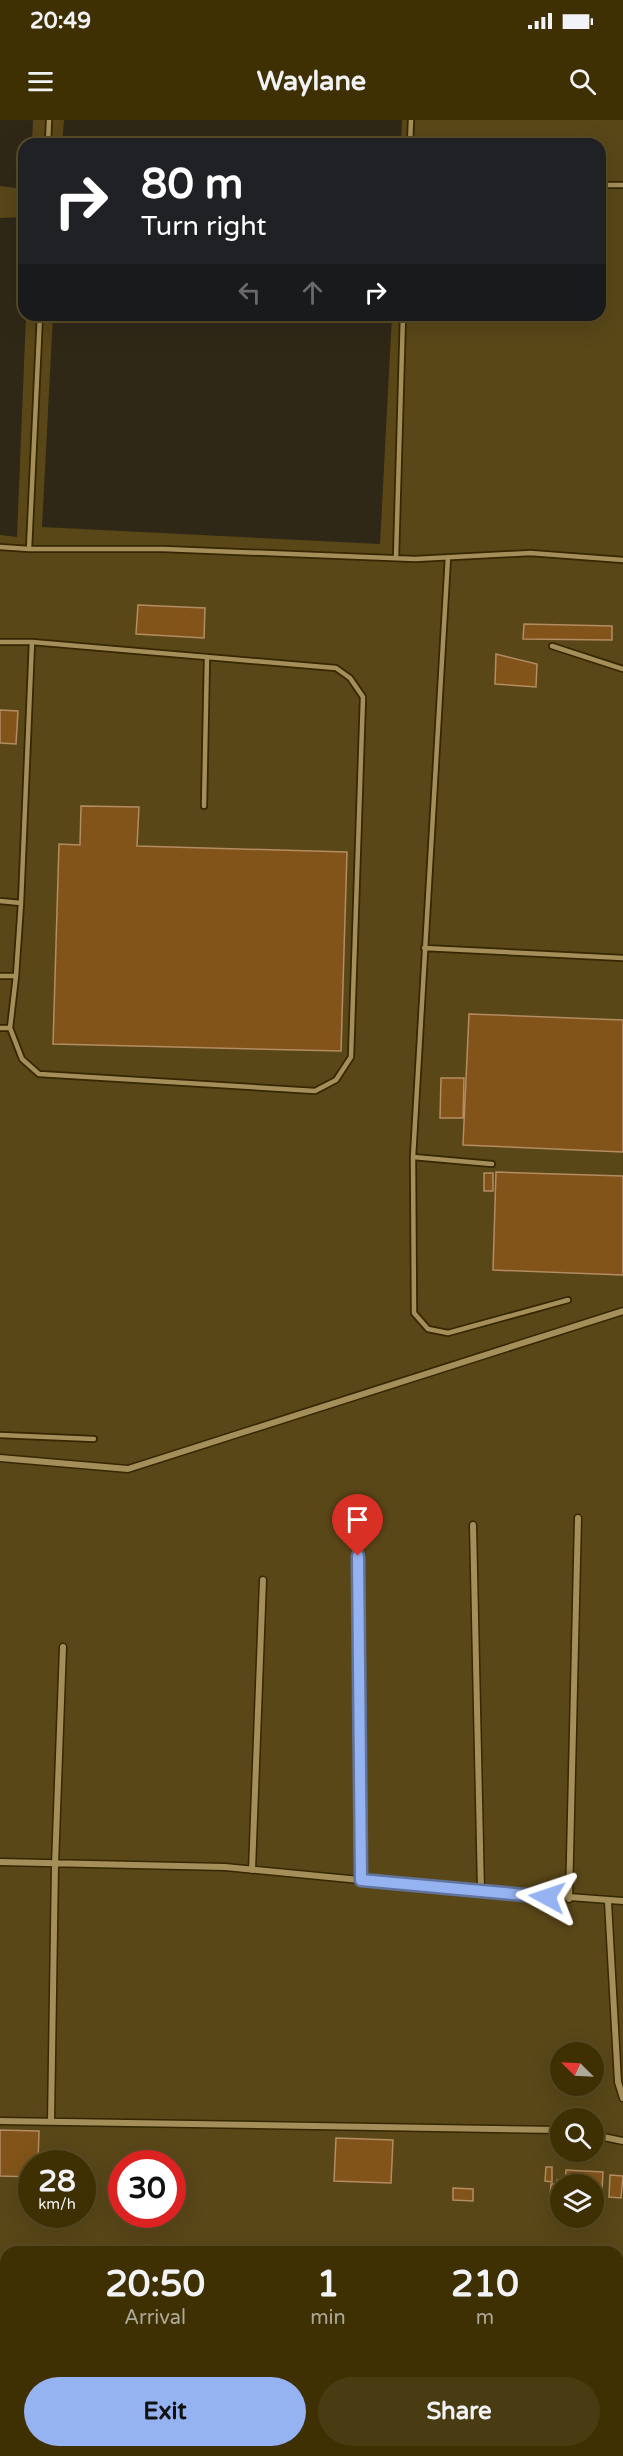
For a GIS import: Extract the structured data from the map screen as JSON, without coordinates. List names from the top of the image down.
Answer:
{
  "north": "top left",
  "page": {
    "status": "20:49",
    "header": "Waylane",
    "turn": ["80 m", "Turn right"],
    "speed": "28 km/h",
    "limit": "30",
    "eta": [
      "20:50",
      "Arrival",
      "1",
      "min",
      "210",
      "m"
    ],
    "buttons": ["Exit", "Share"]
  }
}
